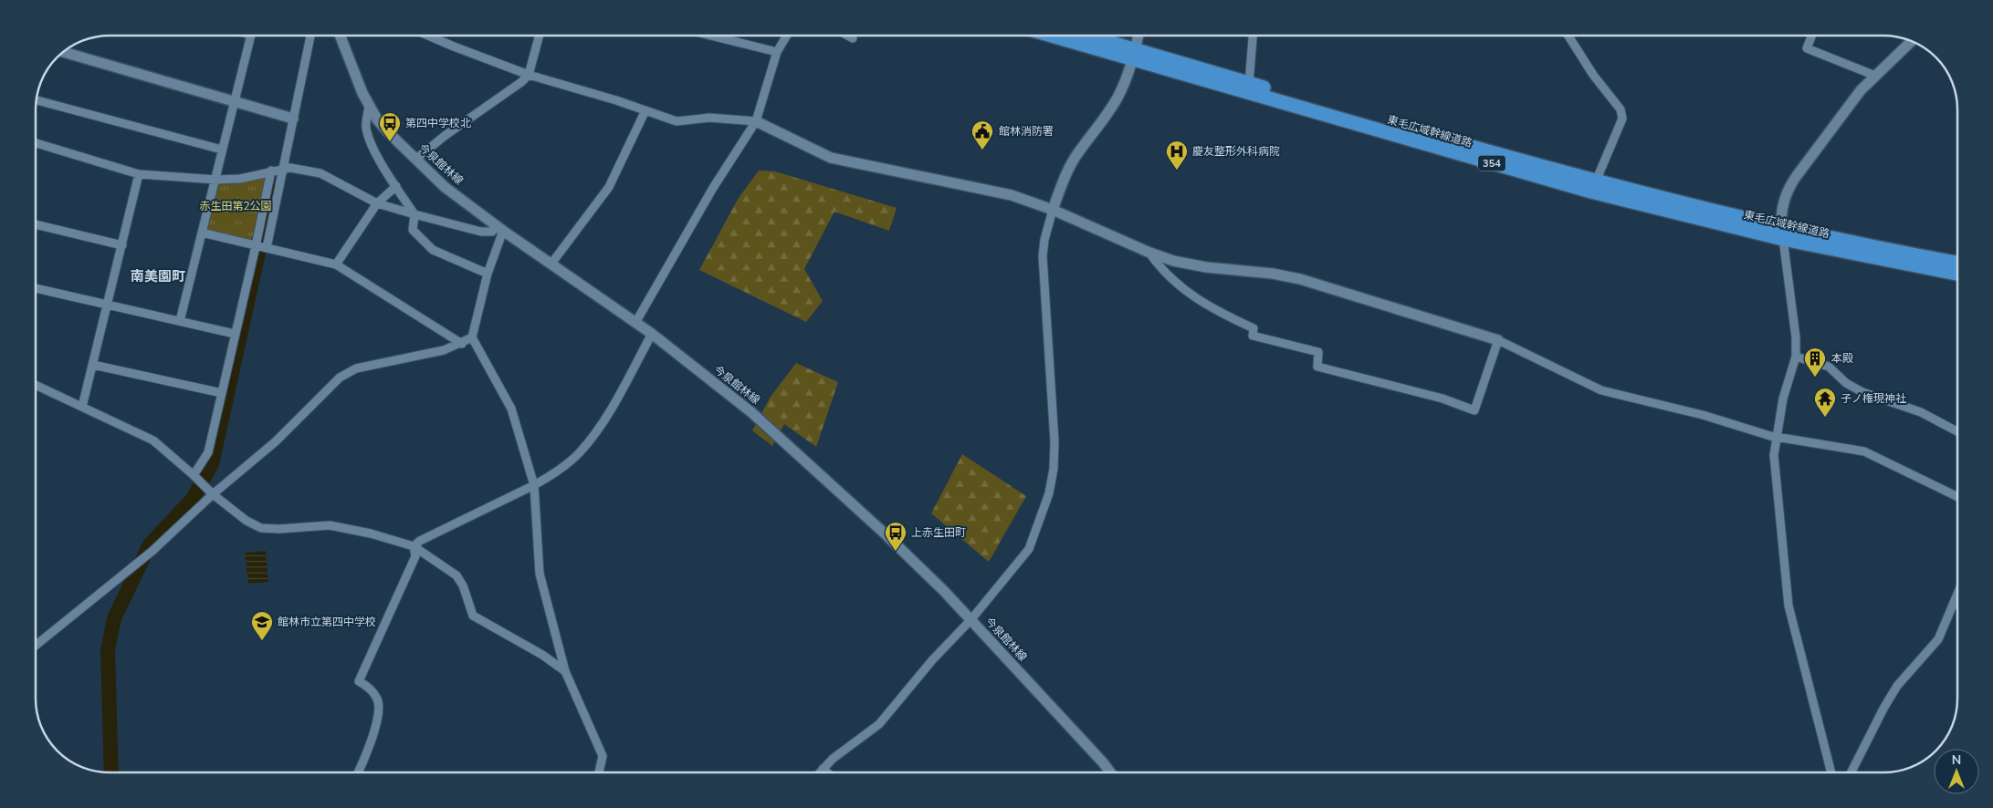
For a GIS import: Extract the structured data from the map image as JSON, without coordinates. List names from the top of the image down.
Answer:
{
  "streets": {
    "highway": ["東毛広域幹線道路", "354"],
    "street": ["今泉館林線"]
  },
  "districts": ["南美園町"],
  "parks": ["赤生田第2公園"],
  "places": {
    "bus stop": ["第四中学校北", "上赤生田町"],
    "public building": ["館林消防署"],
    "hospital": ["慶友整形外科病院"],
    "building": ["本殿"],
    "temple": ["子ノ権現神社"],
    "school or university": ["館林市立第四中学校"]
  },
  "north": "top"
}
